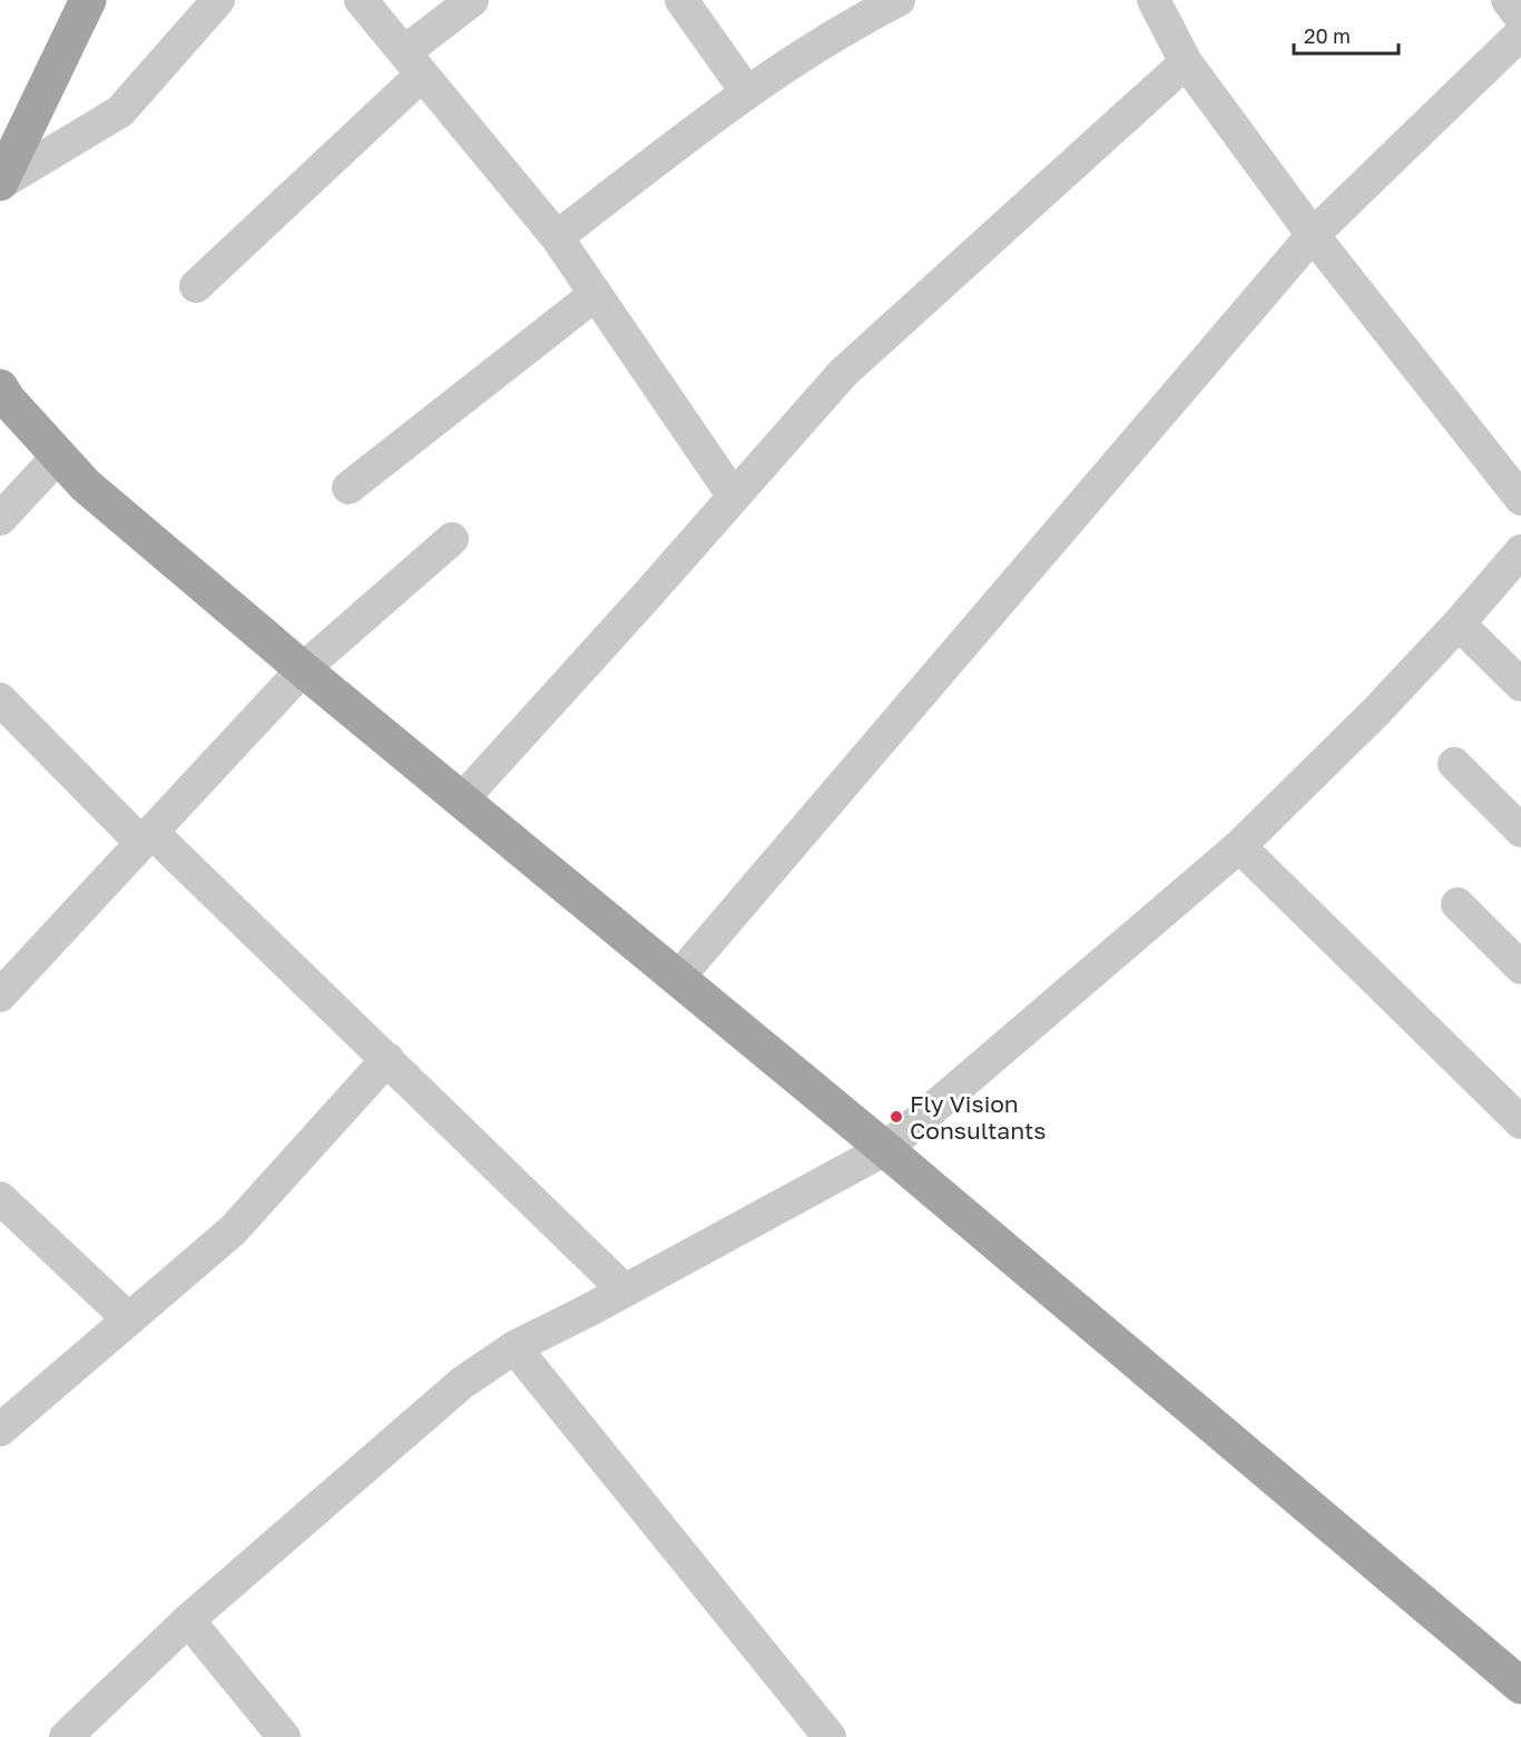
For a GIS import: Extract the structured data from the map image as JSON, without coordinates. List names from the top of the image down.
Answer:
{
  "places": ["Fly Vision Consultants"],
  "scale_bar": "20 m"
}
